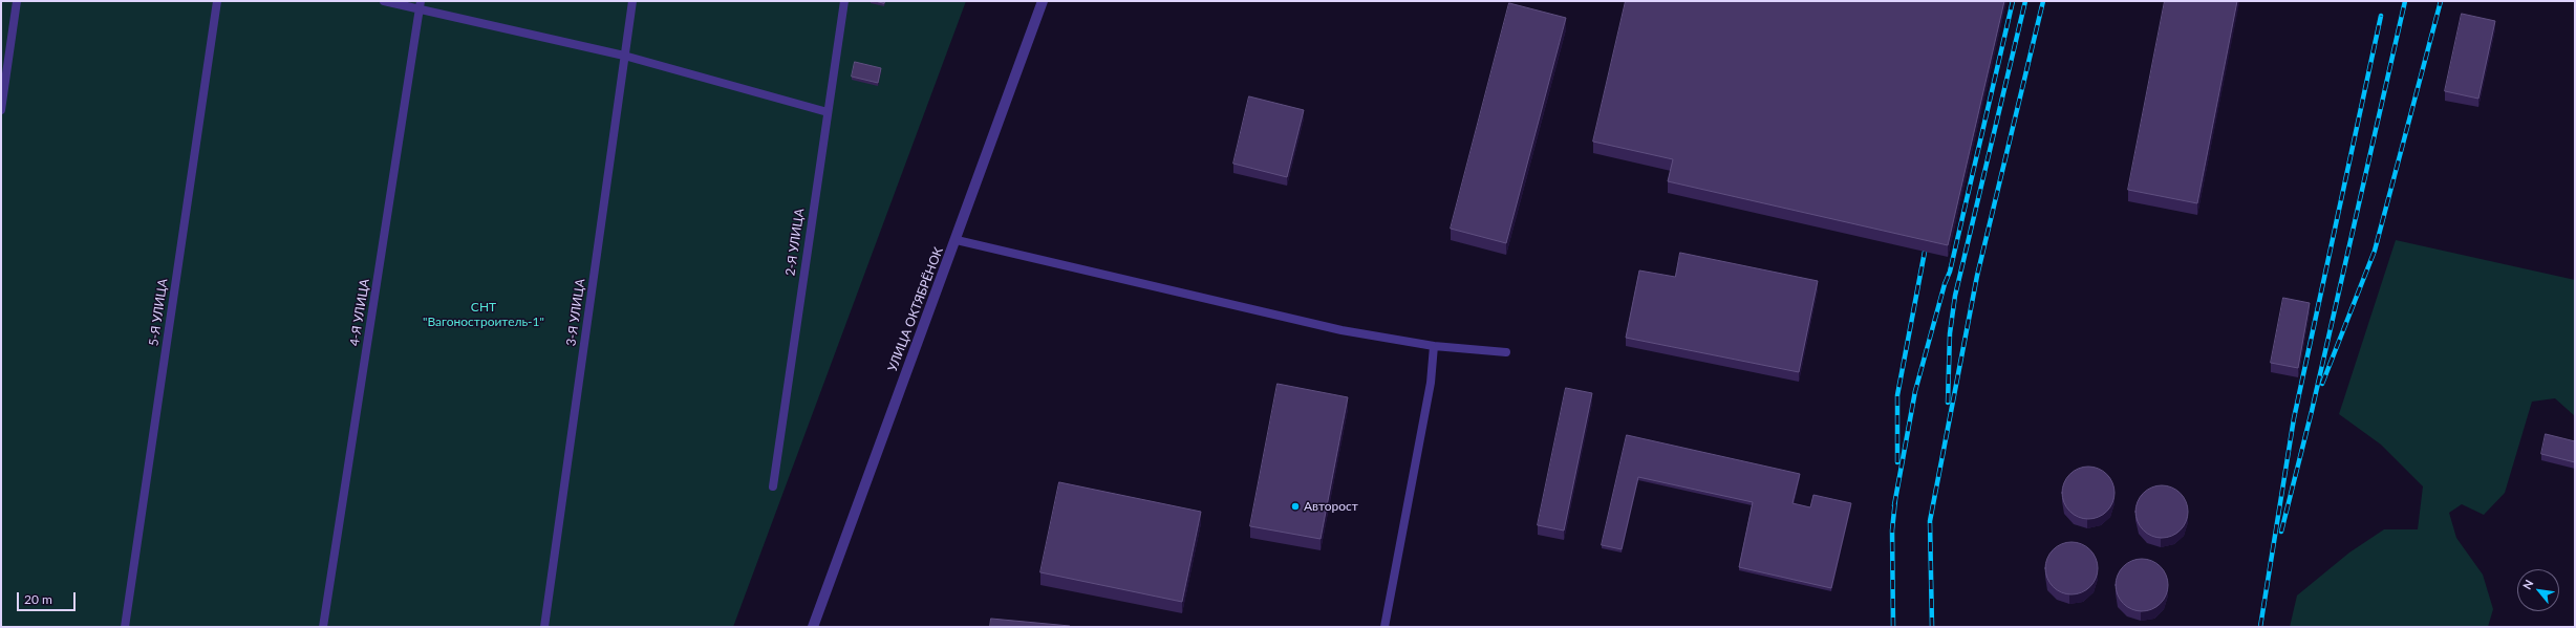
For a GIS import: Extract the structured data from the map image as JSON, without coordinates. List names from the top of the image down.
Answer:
{
  "streets": {
    "street": ["УЛИЦА ОКТЯБРЁНОК"],
    "lane": [
      "2-Я УЛИЦА",
      "5-Я УЛИЦА",
      "4-Я УЛИЦА",
      "3-Я УЛИЦА"
    ]
  },
  "parks": ["СНТ \"Вагоностроитель-1\""],
  "places": ["Авторост"],
  "scale_bar": "20 m",
  "north": "top left"
}
